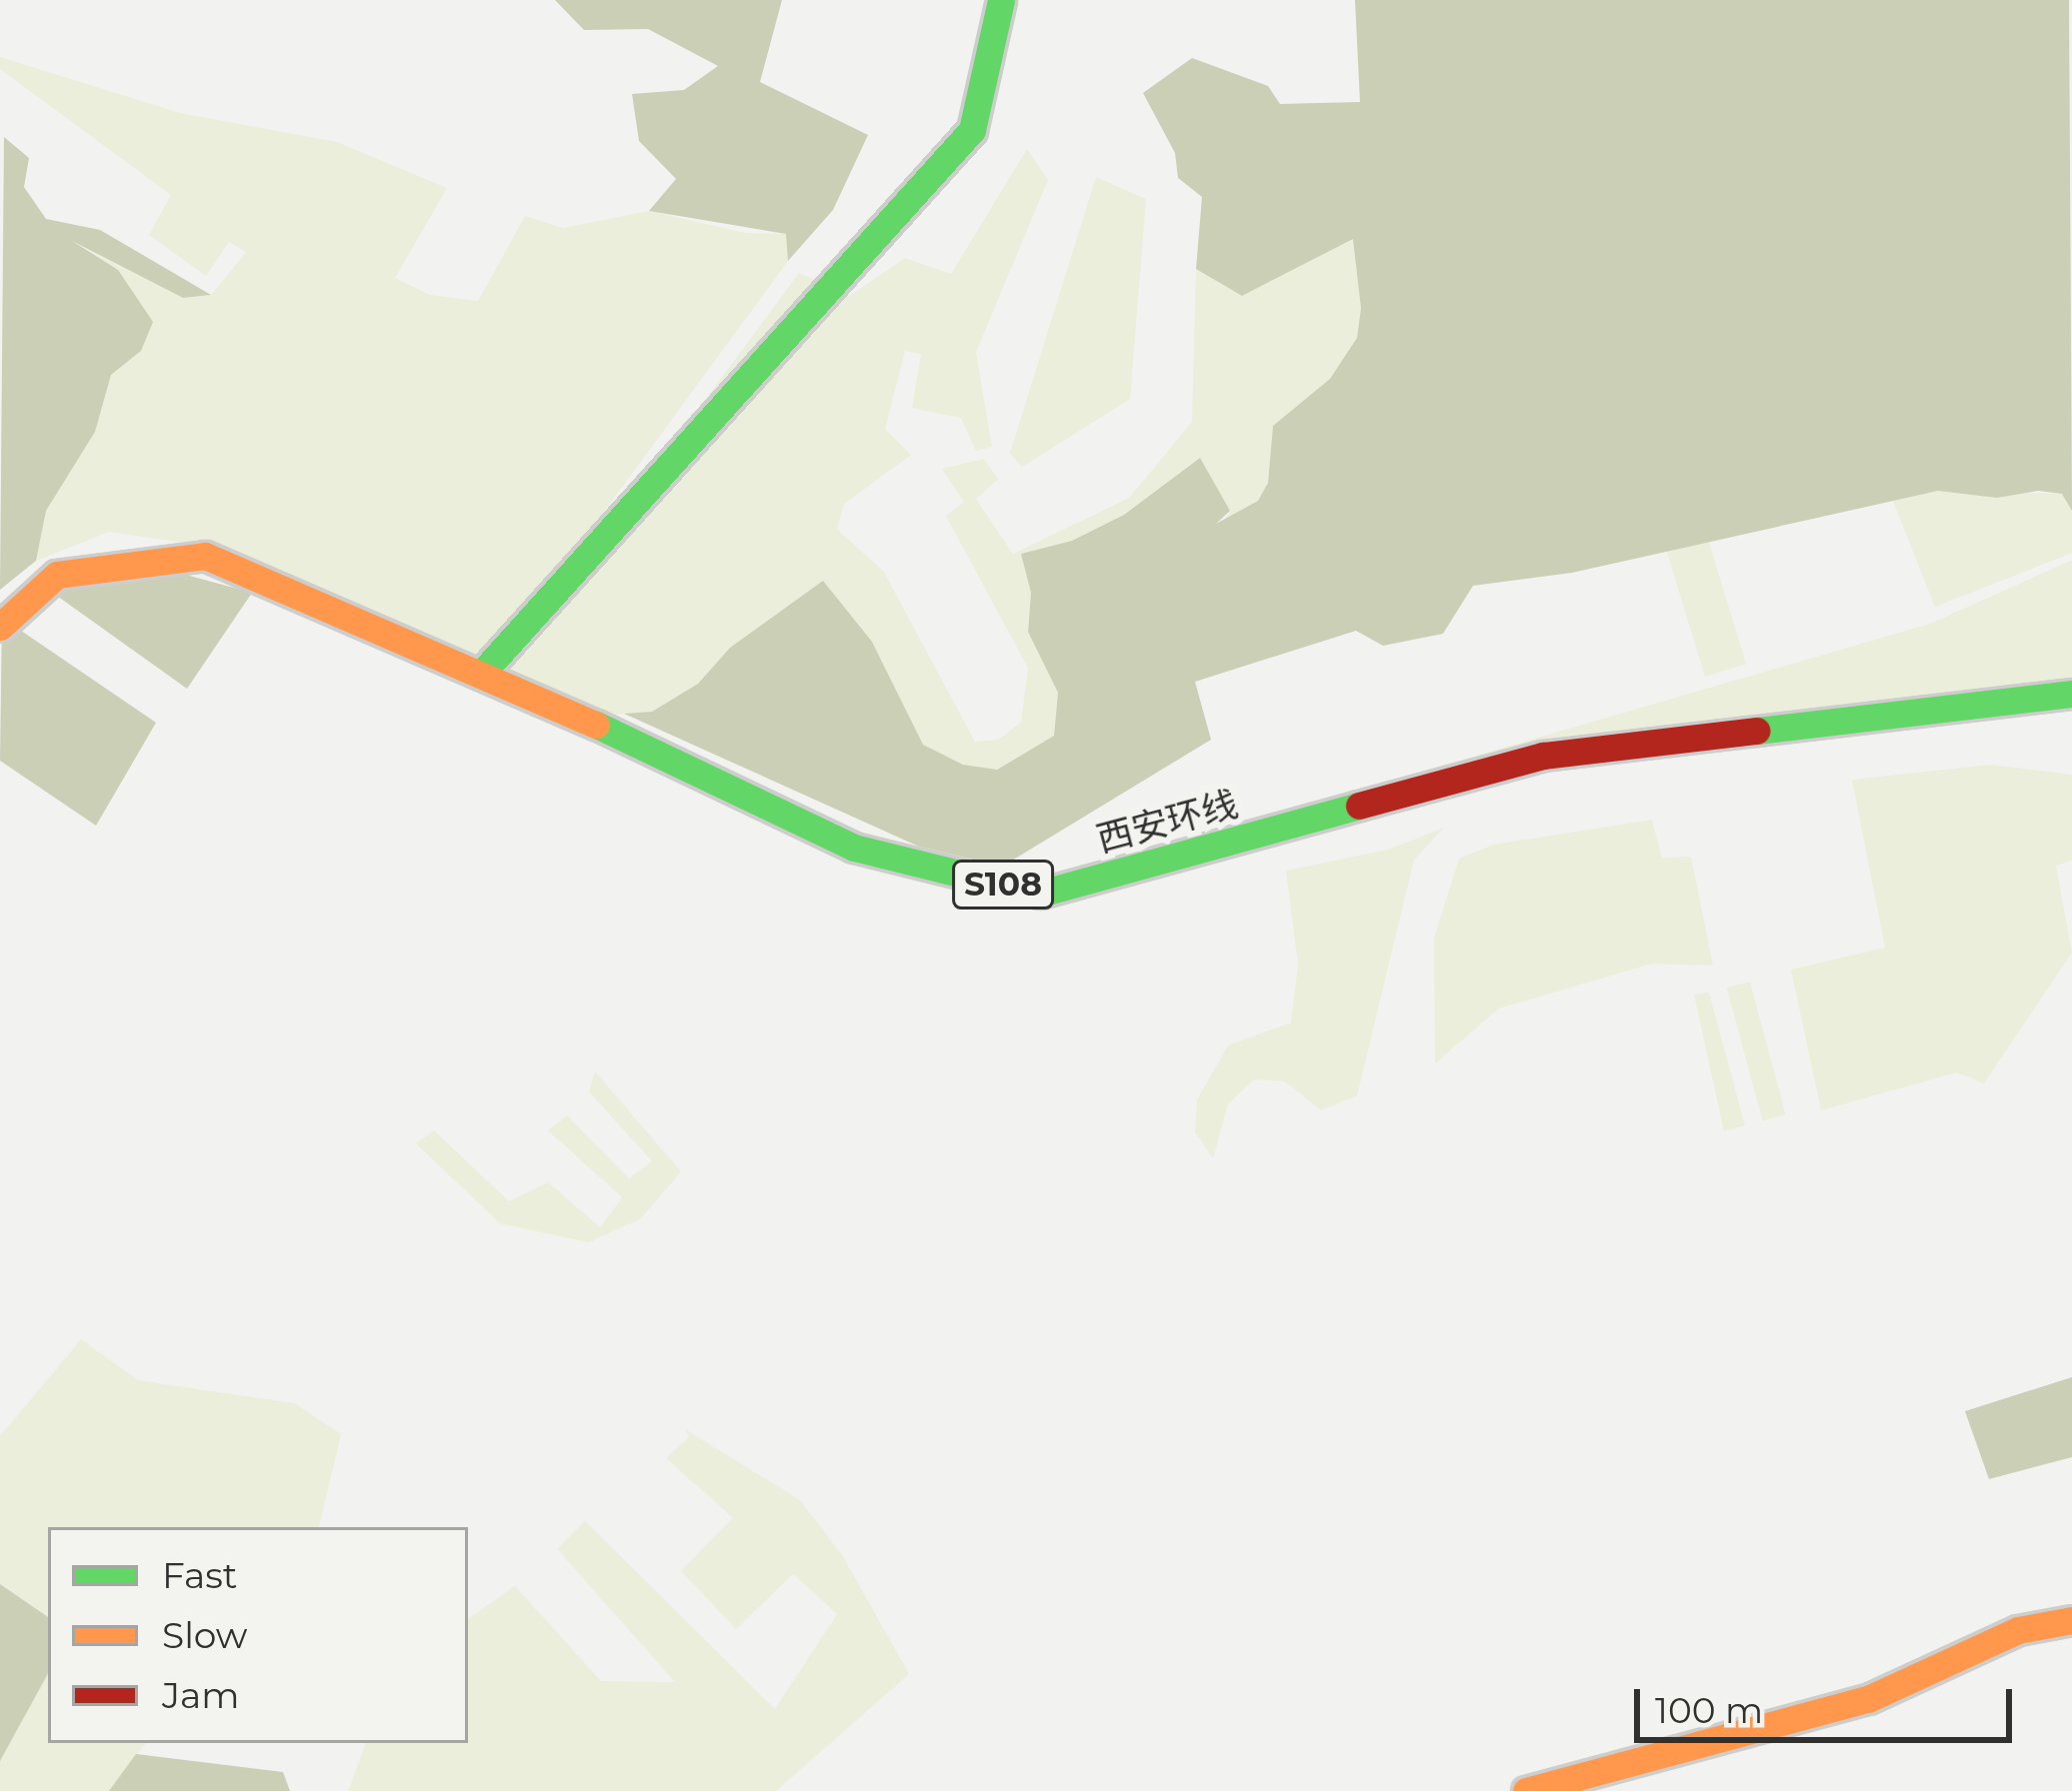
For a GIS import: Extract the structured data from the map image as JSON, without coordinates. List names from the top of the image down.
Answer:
{
  "streets": {
    "main road": ["西安环线", "S108"]
  },
  "legend": ["Fast", "Slow", "Jam"],
  "scale_bar": "100 m"
}
